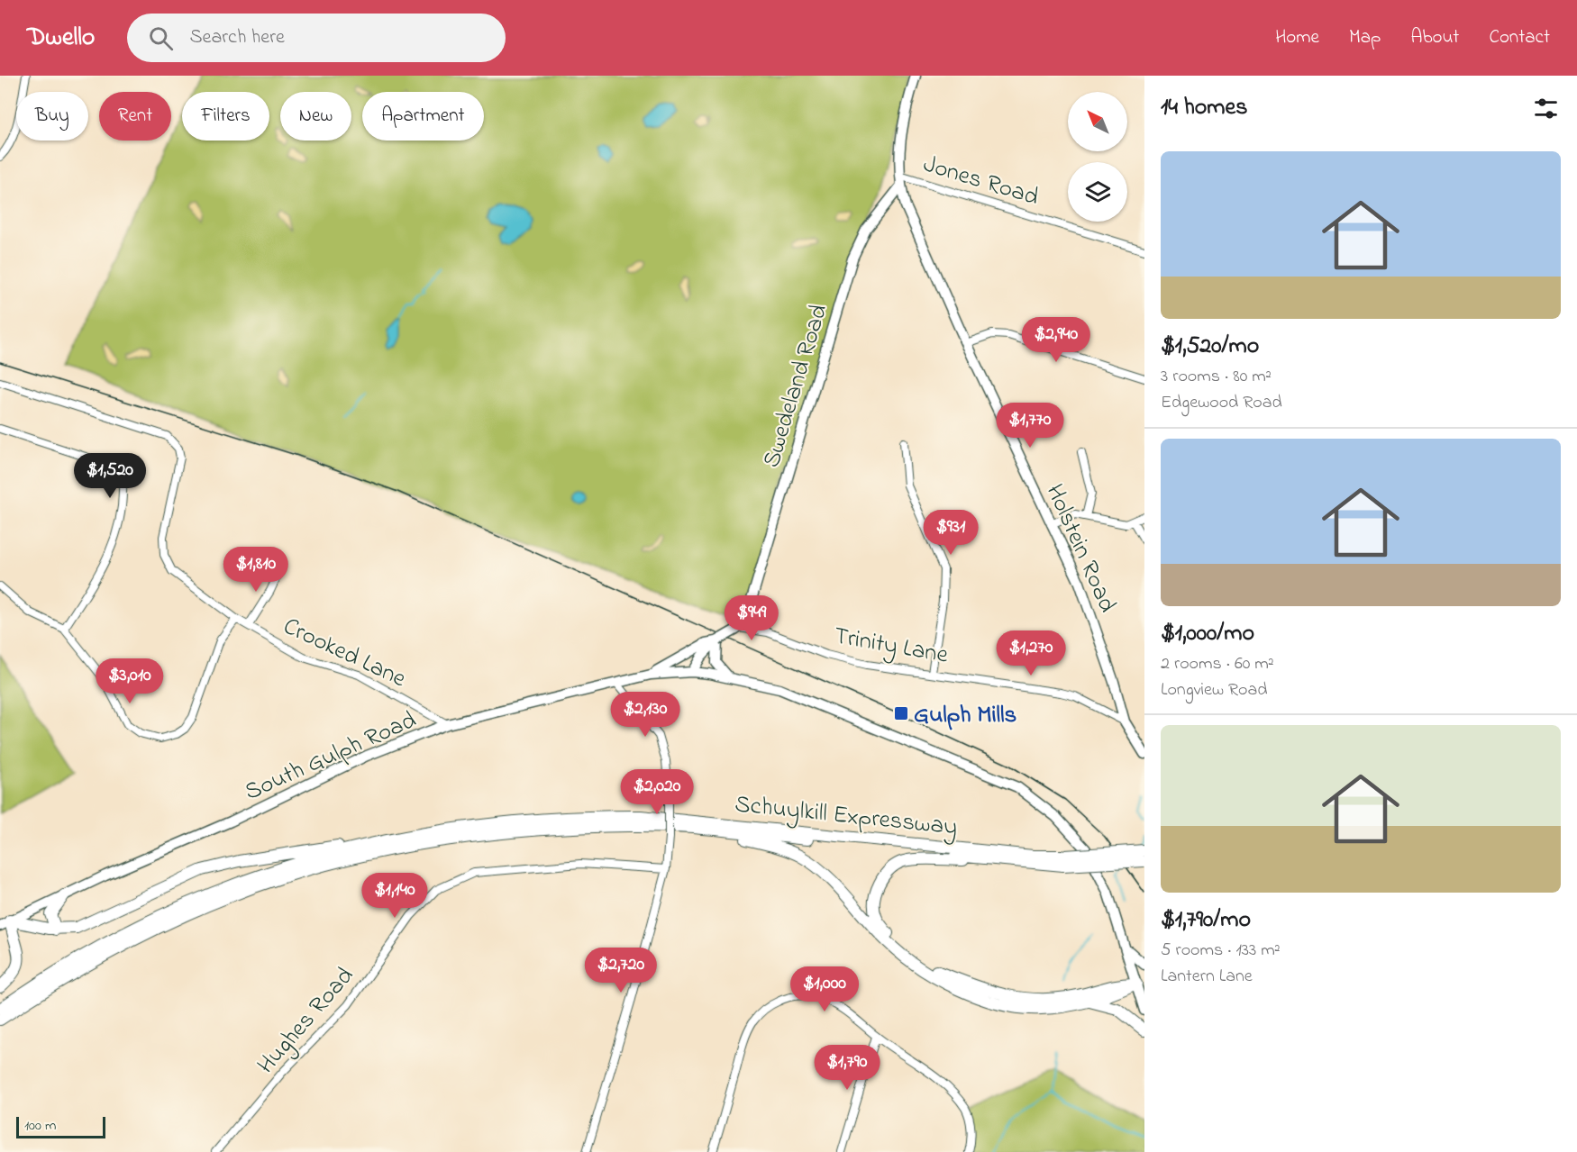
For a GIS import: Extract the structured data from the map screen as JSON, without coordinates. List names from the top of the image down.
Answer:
{
  "streets": {
    "highway": ["Schuylkill Expressway"],
    "main road": ["Swedeland Road", "Holstein Road", "South Gulph Road"],
    "street": [
      "Jones Road",
      "Trinity Lane",
      "Crooked Lane",
      "Hughes Road"
    ]
  },
  "crossings": [
    ["Swedeland Road", "Holstein Road"],
    ["Swedeland Road", "Trinity Lane"],
    ["Holstein Road", "Trinity Lane"],
    ["Crooked Lane", "South Gulph Road"]
  ],
  "places": {
    "transit": ["Gulph Mills"]
  },
  "scale_bar": "100 m",
  "north": "top left",
  "page": {
    "header": "Dwello",
    "search": "Search here",
    "nav": [
      "Home",
      "Map",
      "About",
      "Contact"
    ],
    "heading": "14 homes",
    "chip": [
      "Buy",
      "Rent",
      "Filters",
      "New",
      "Apartment"
    ],
    "list": [
      {
        "name": "$1,520/mo",
        "note": "3 rooms · 80 m² · Edgewood Road"
      },
      {
        "name": "$1,000/mo",
        "note": "2 rooms · 60 m² · Longview Road"
      },
      {
        "name": "$1,790/mo",
        "note": "5 rooms · 133 m² · Lantern Lane"
      }
    ],
    "price": [
      "$2,940",
      "$1,770",
      "$1,520",
      "$931",
      "$1,810",
      "$949",
      "$1,270",
      "$3,010",
      "$2,130",
      "$2,020",
      "$1,140",
      "$2,720",
      "$1,000",
      "$1,790"
    ],
    "scale": "100 m"
  }
}
